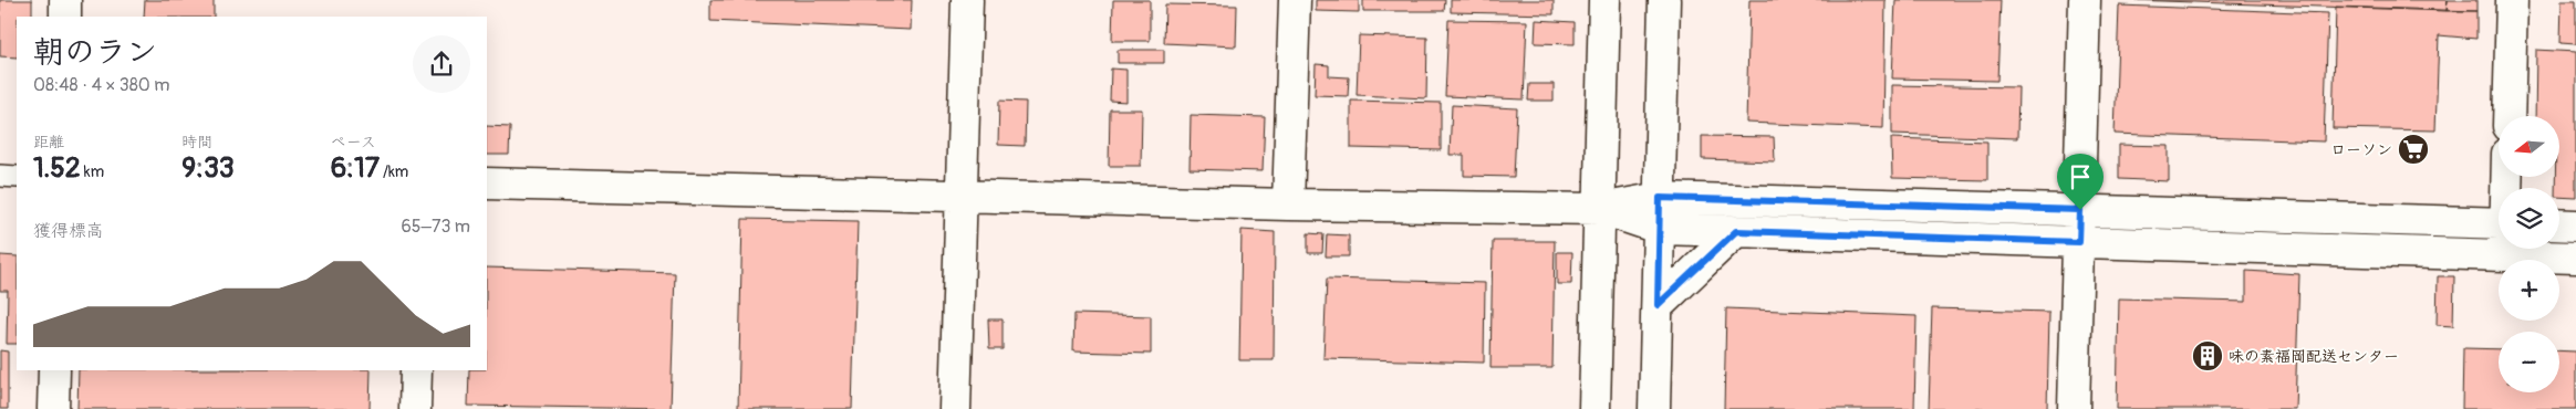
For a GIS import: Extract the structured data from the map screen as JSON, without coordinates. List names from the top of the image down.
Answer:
{
  "places": {
    "supermarket": ["ローソン"],
    "building": ["味の素福岡配送センター"]
  },
  "north": "left",
  "page": {
    "heading": ["朝のラン", "08:48 · 4 × 380 m"],
    "stats": [
      ["距離", "1.52 km"],
      ["時間", "9:33"],
      ["ペース", "6:17 /km"]
    ],
    "map_buttons": ["+", "−"],
    "chart": ["獲得標高", "65–73 m"]
  }
}
